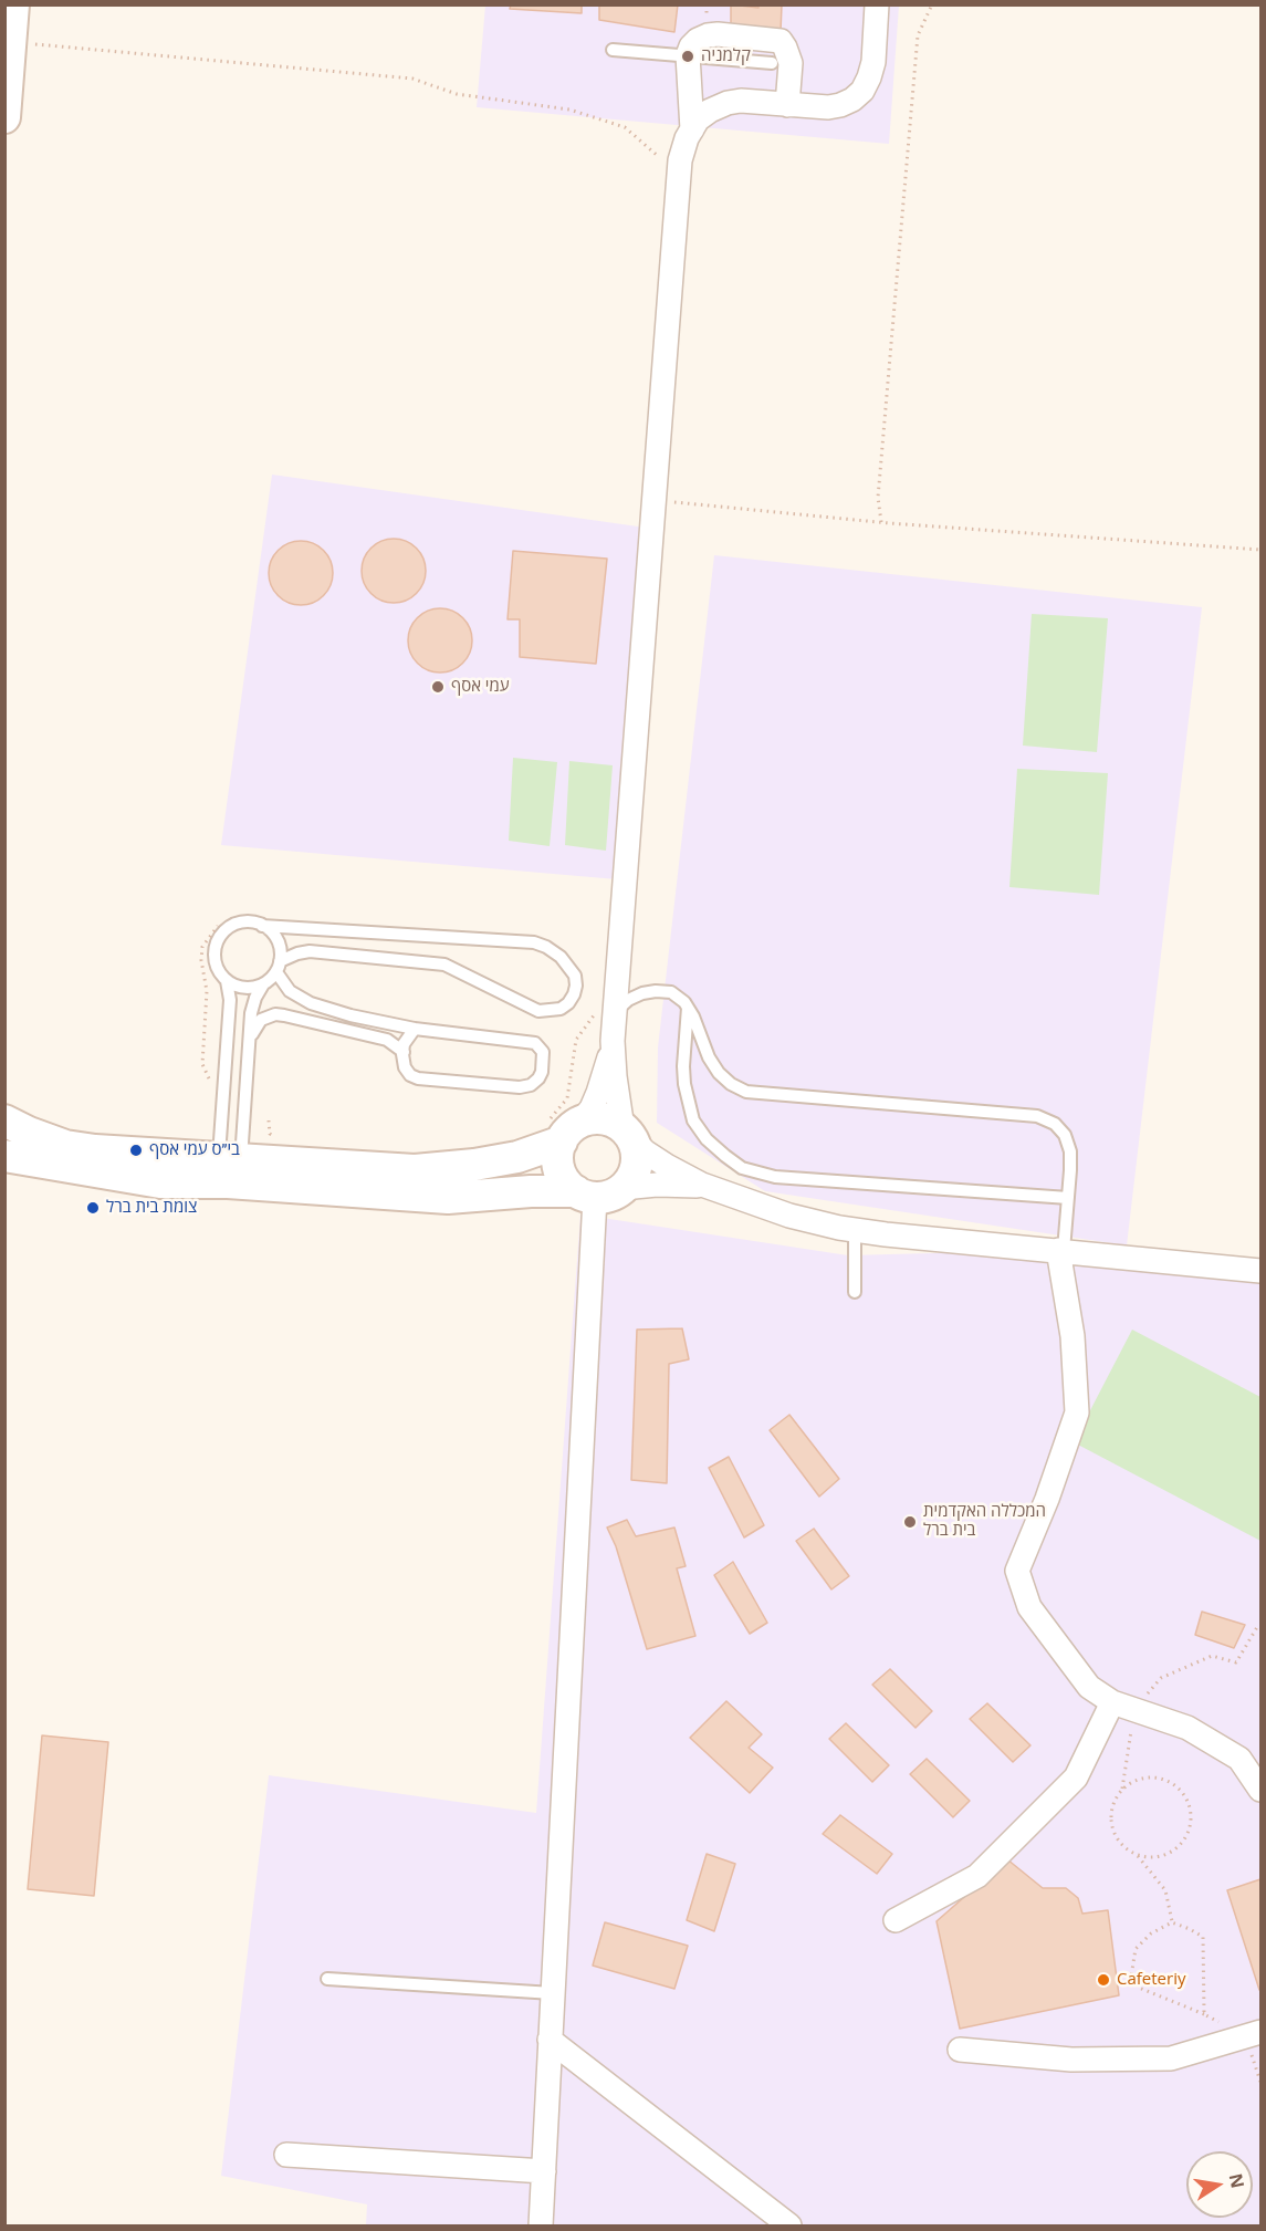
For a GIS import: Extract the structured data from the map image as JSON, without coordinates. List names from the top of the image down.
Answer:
{
  "places": [
    "קלמניה",
    "עמי אסף",
    "בי״ס עמי אסף",
    "צומת בית ברל",
    "המכללה האקדמית בית ברל",
    "Cafeteriy"
  ],
  "north": "right"
}
